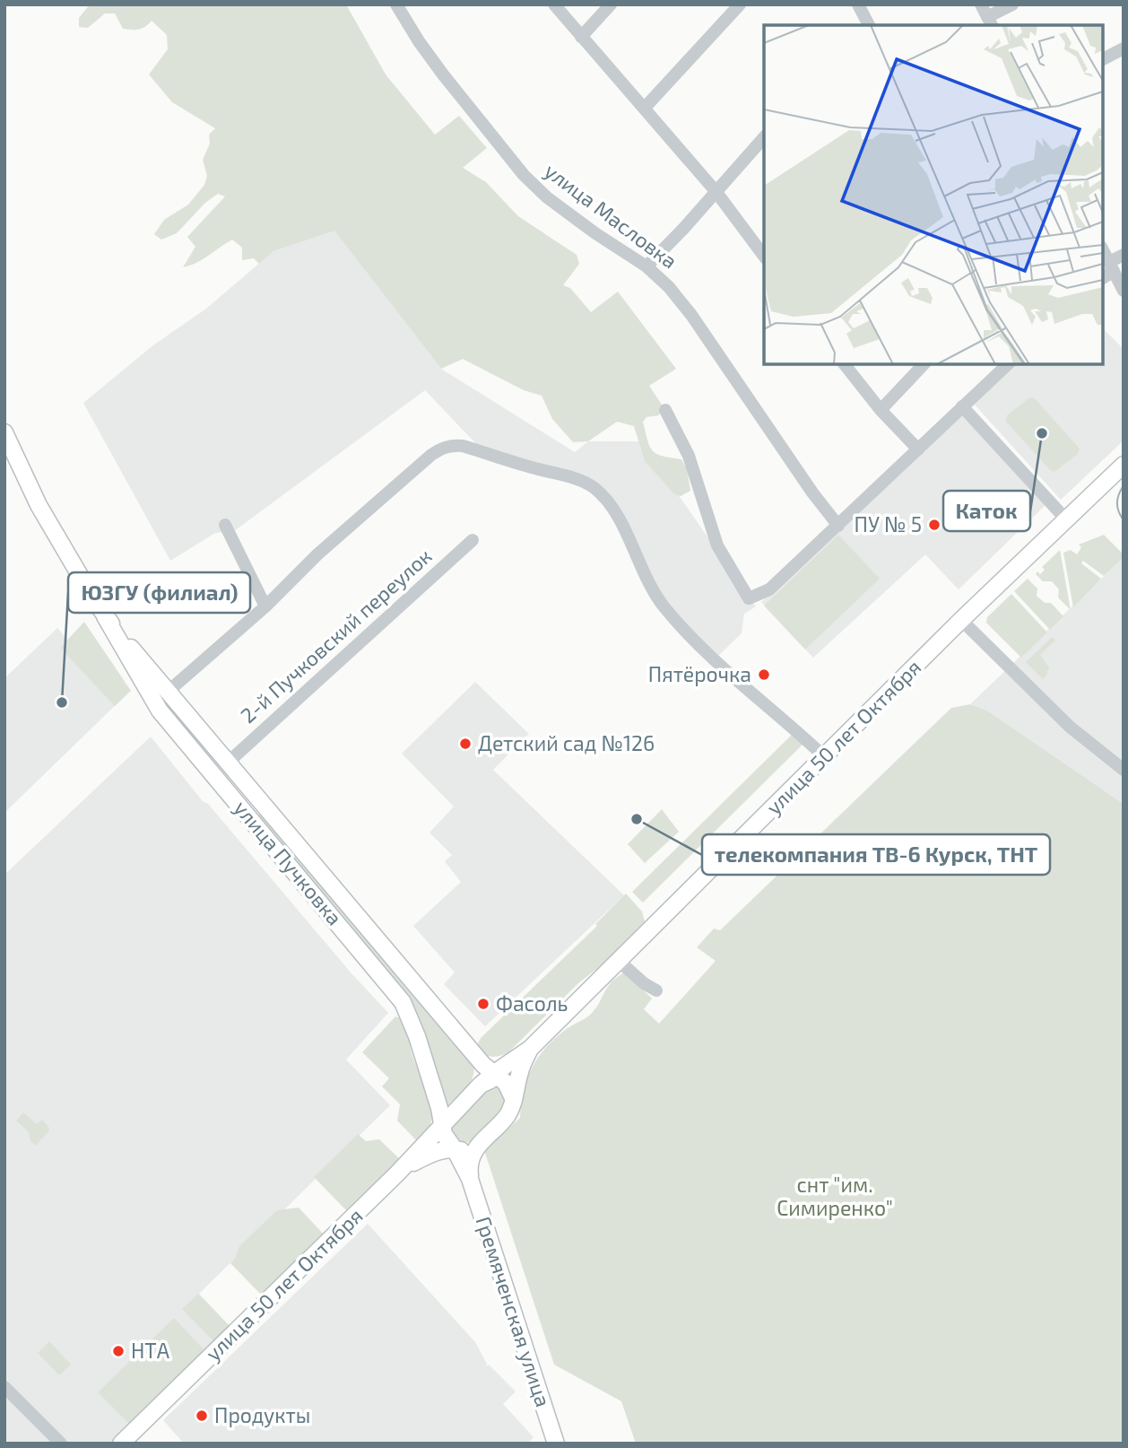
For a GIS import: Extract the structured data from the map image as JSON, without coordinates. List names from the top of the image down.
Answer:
{
  "streets": {
    "main road": ["улица 50 лет Октября", "улица Пучковка", "Гремяченская улица"],
    "street": ["улица Масловка", "2-й Пучковский переулок"]
  },
  "crossings": [
    ["2-й Пучковский переулок", "улица Пучковка"],
    ["улица 50 лет Октября", "улица Пучковка"],
    ["улица Пучковка", "Гремяченская улица"]
  ],
  "parks": ["снт \"им. Симиренко\""],
  "places": [
    "Каток",
    "ПУ № 5",
    "Пятёрочка",
    "ЮЗГУ (филиал)",
    "Детский сад №126",
    "телекомпания ТВ-6 Курск, ТНТ",
    "Фасоль",
    "НТА",
    "Продукты"
  ]
}
